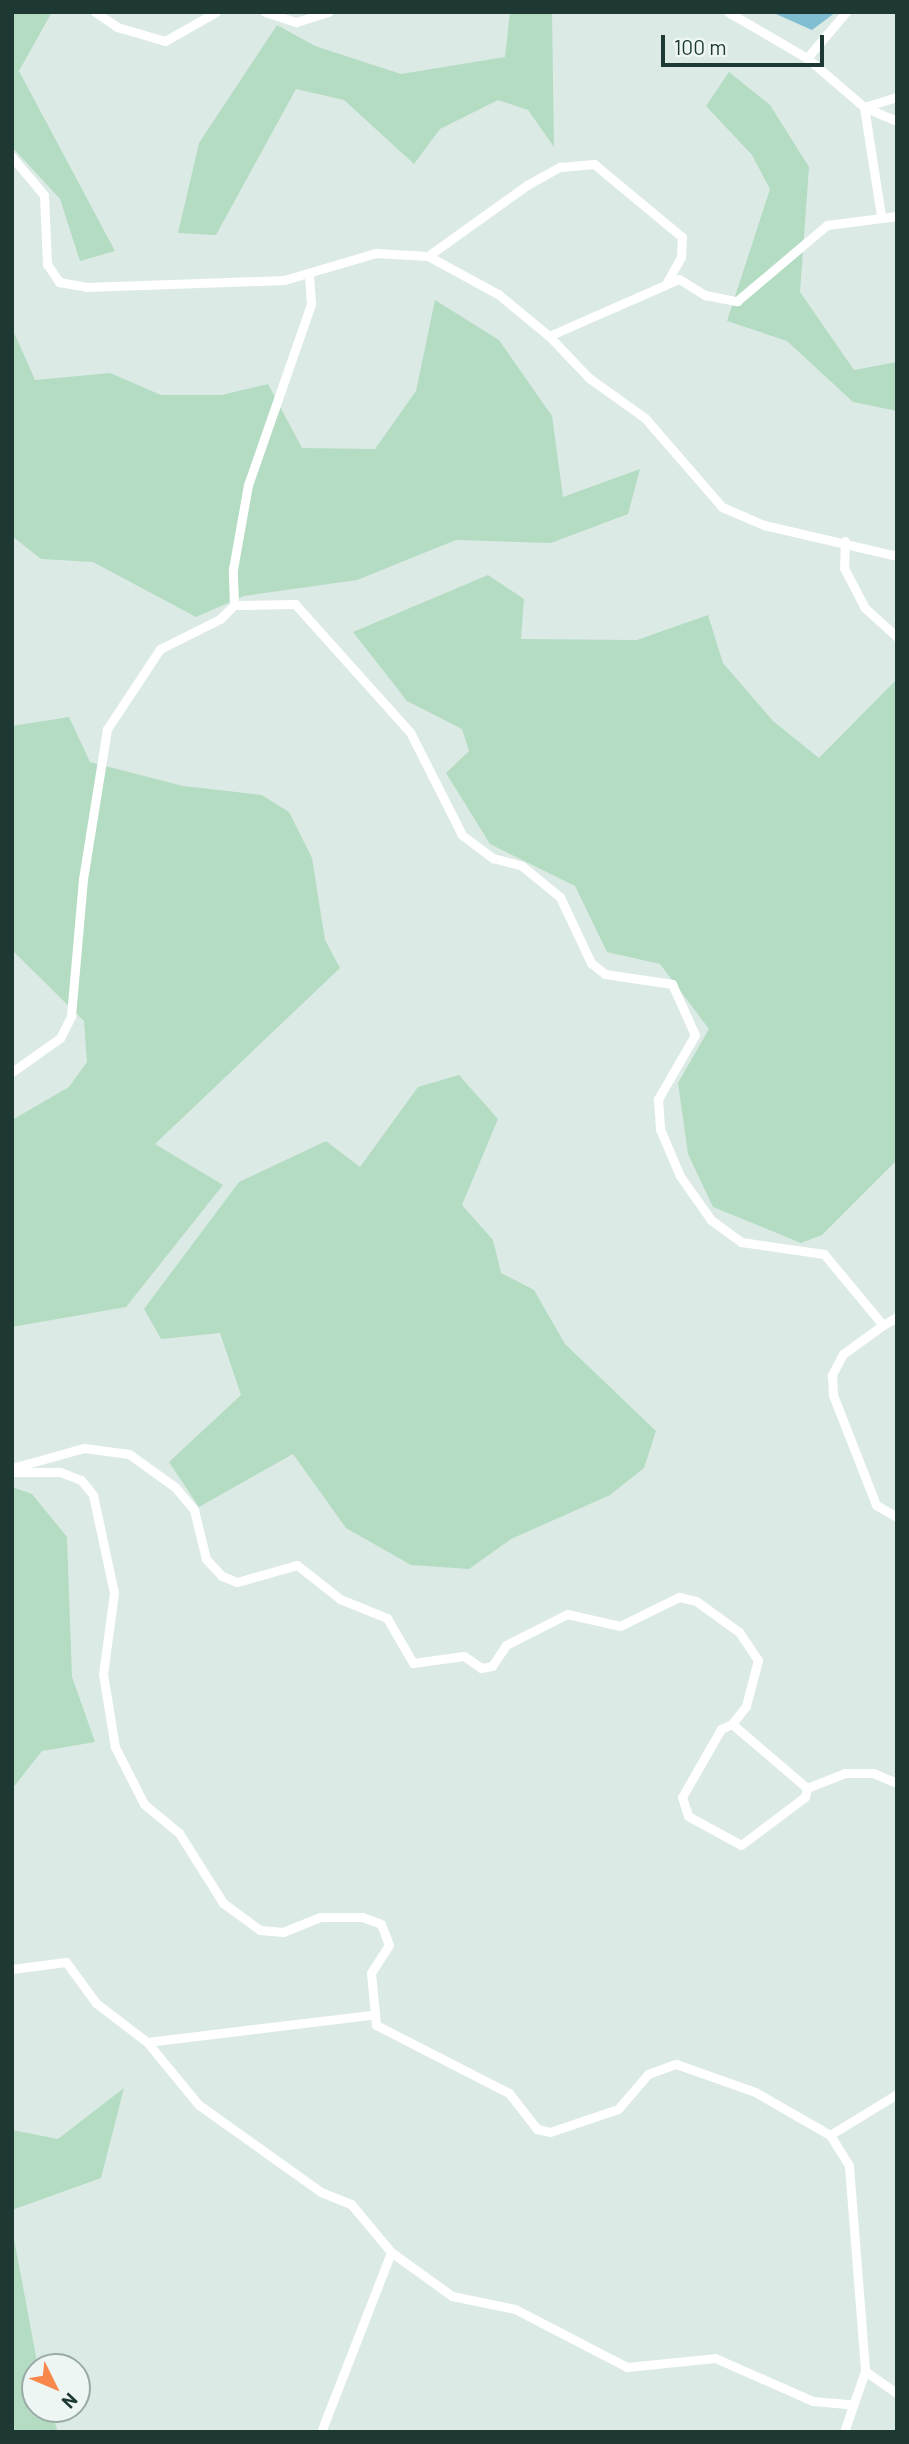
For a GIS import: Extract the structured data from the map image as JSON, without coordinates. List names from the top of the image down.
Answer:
{
  "scale_bar": "100 m",
  "north": "bottom right"
}
